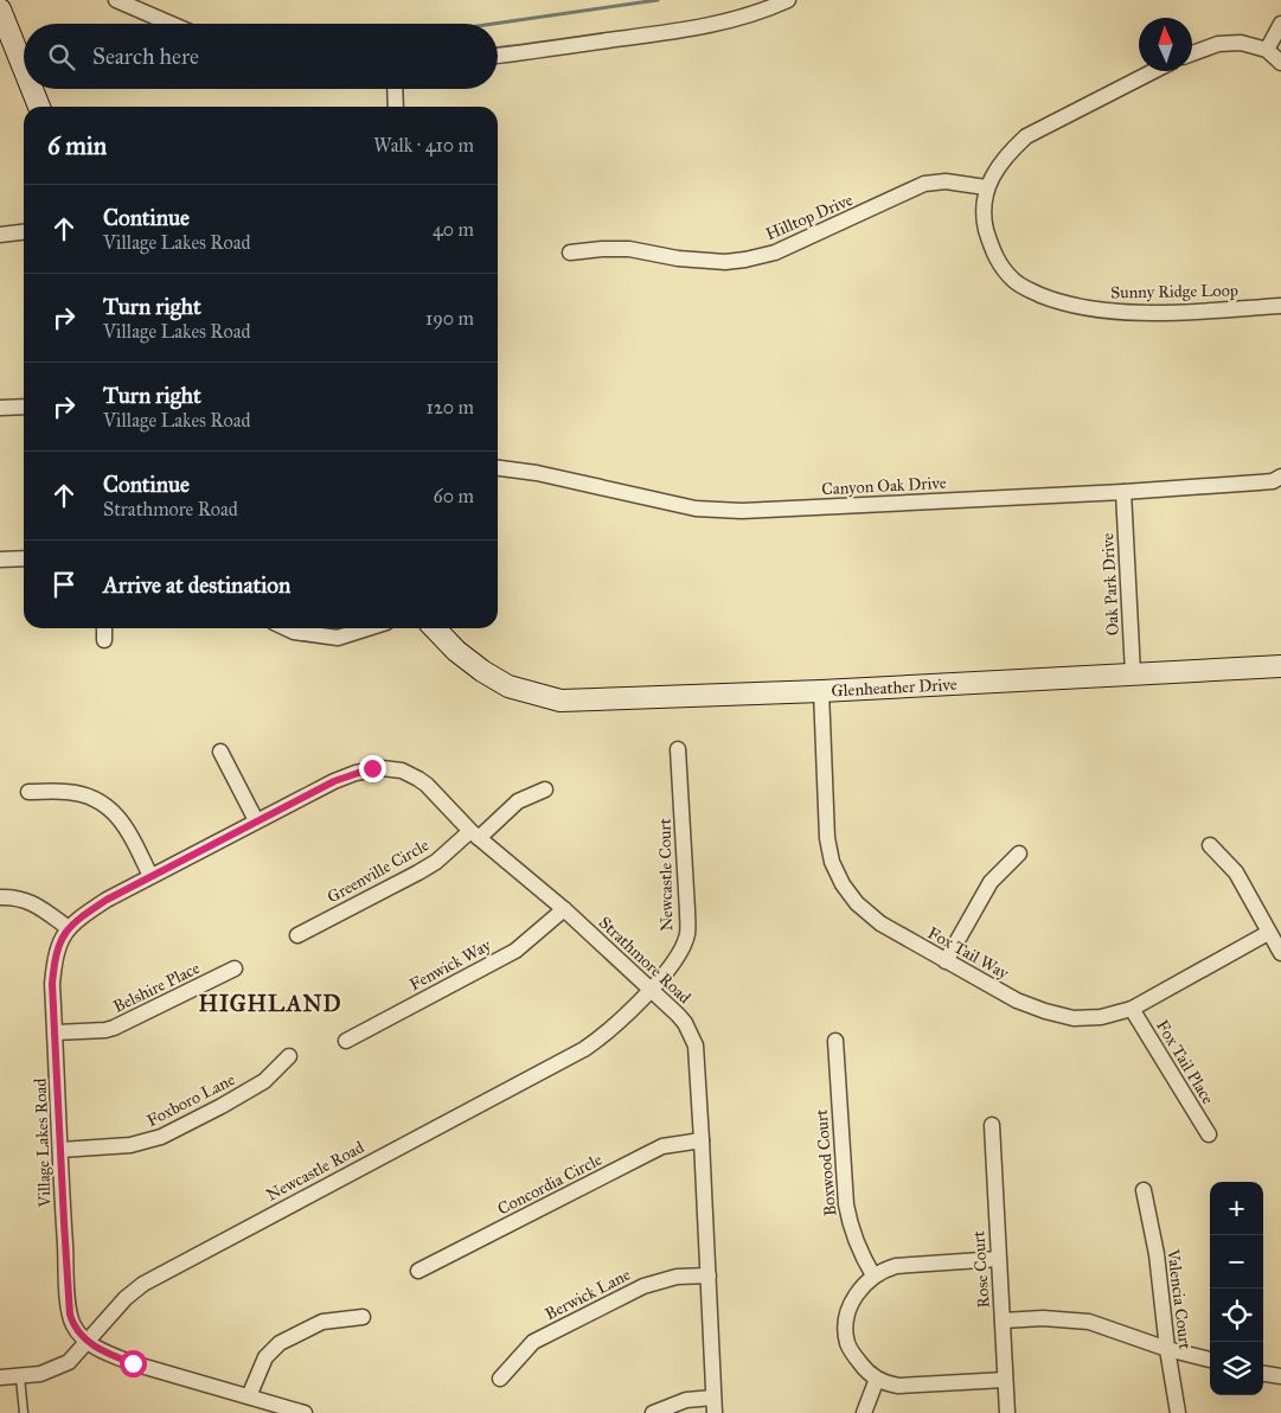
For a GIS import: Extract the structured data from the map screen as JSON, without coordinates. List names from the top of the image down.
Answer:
{
  "streets": {
    "street": [
      "Hilltop Drive",
      "Sunny Ridge Loop",
      "Canyon Oak Drive",
      "Oak Park Drive",
      "Glenheather Drive",
      "Greenville Circle",
      "Newcastle Court",
      "Fox Tail Way",
      "Strathmore Road",
      "Fenwick Way",
      "Belshire Place",
      "Fox Tail Place",
      "Foxboro Lane",
      "Village Lakes Road",
      "Boxwood Court",
      "Newcastle Road",
      "Concordia Circle",
      "Rose Court",
      "Berwick Lane",
      "Valencia Court"
    ]
  },
  "crossings": [
    ["Hilltop Drive", "Sunny Ridge Loop"],
    ["Canyon Oak Drive", "Oak Park Drive"],
    ["Oak Park Drive", "Glenheather Drive"],
    ["Glenheather Drive", "Fox Tail Way"],
    ["Greenville Circle", "Strathmore Road"],
    ["Newcastle Court", "Strathmore Road"],
    ["Newcastle Court", "Newcastle Road"],
    ["Fox Tail Way", "Fox Tail Place"],
    ["Strathmore Road", "Fenwick Way"],
    ["Strathmore Road", "Village Lakes Road"],
    ["Strathmore Road", "Newcastle Road"],
    ["Strathmore Road", "Concordia Circle"],
    ["Strathmore Road", "Berwick Lane"],
    ["Belshire Place", "Village Lakes Road"],
    ["Foxboro Lane", "Village Lakes Road"],
    ["Village Lakes Road", "Newcastle Road"],
    ["Boxwood Court", "Rose Court"]
  ],
  "districts": ["HIGHLAND"],
  "north": "top",
  "page": {
    "search": "Search here",
    "heading": ["6 min", "Walk · 410 m"],
    "list": [
      ["Continue", "Village Lakes Road", "40 m"],
      ["Turn right", "Village Lakes Road", "190 m"],
      ["Turn right", "Village Lakes Road", "120 m"],
      ["Continue", "Strathmore Road", "60 m"],
      "Arrive at destination"
    ],
    "map_buttons": ["+", "−"]
  }
}
